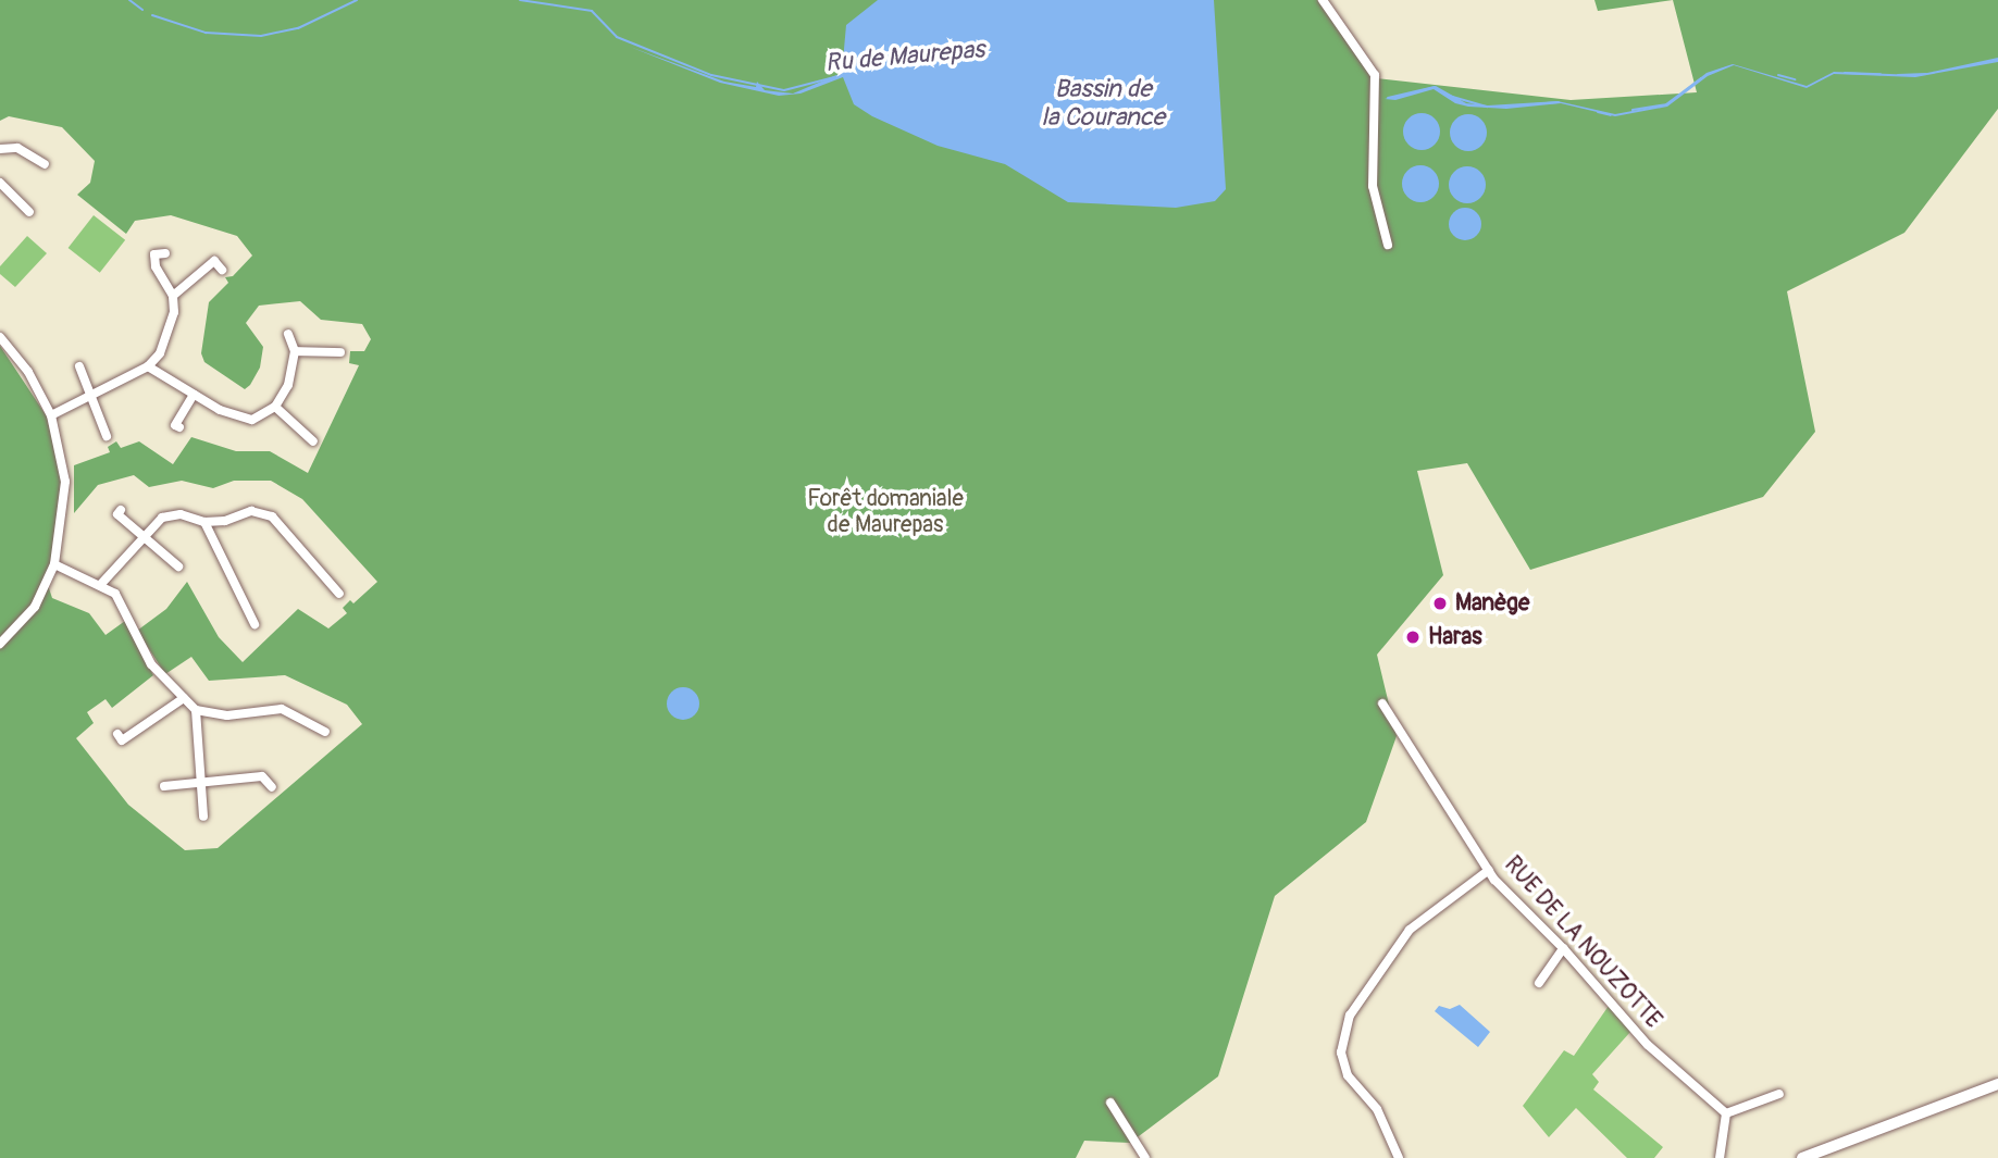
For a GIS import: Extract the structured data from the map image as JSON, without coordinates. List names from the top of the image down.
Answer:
{
  "streets": {
    "street": ["RUE DE LA NOUZOTTE"]
  },
  "water": ["Ru de Maurepas", "Bassin de la Courance"],
  "parks": ["Forêt domaniale de Maurepas"],
  "places": ["Manège", "Haras"]
}
